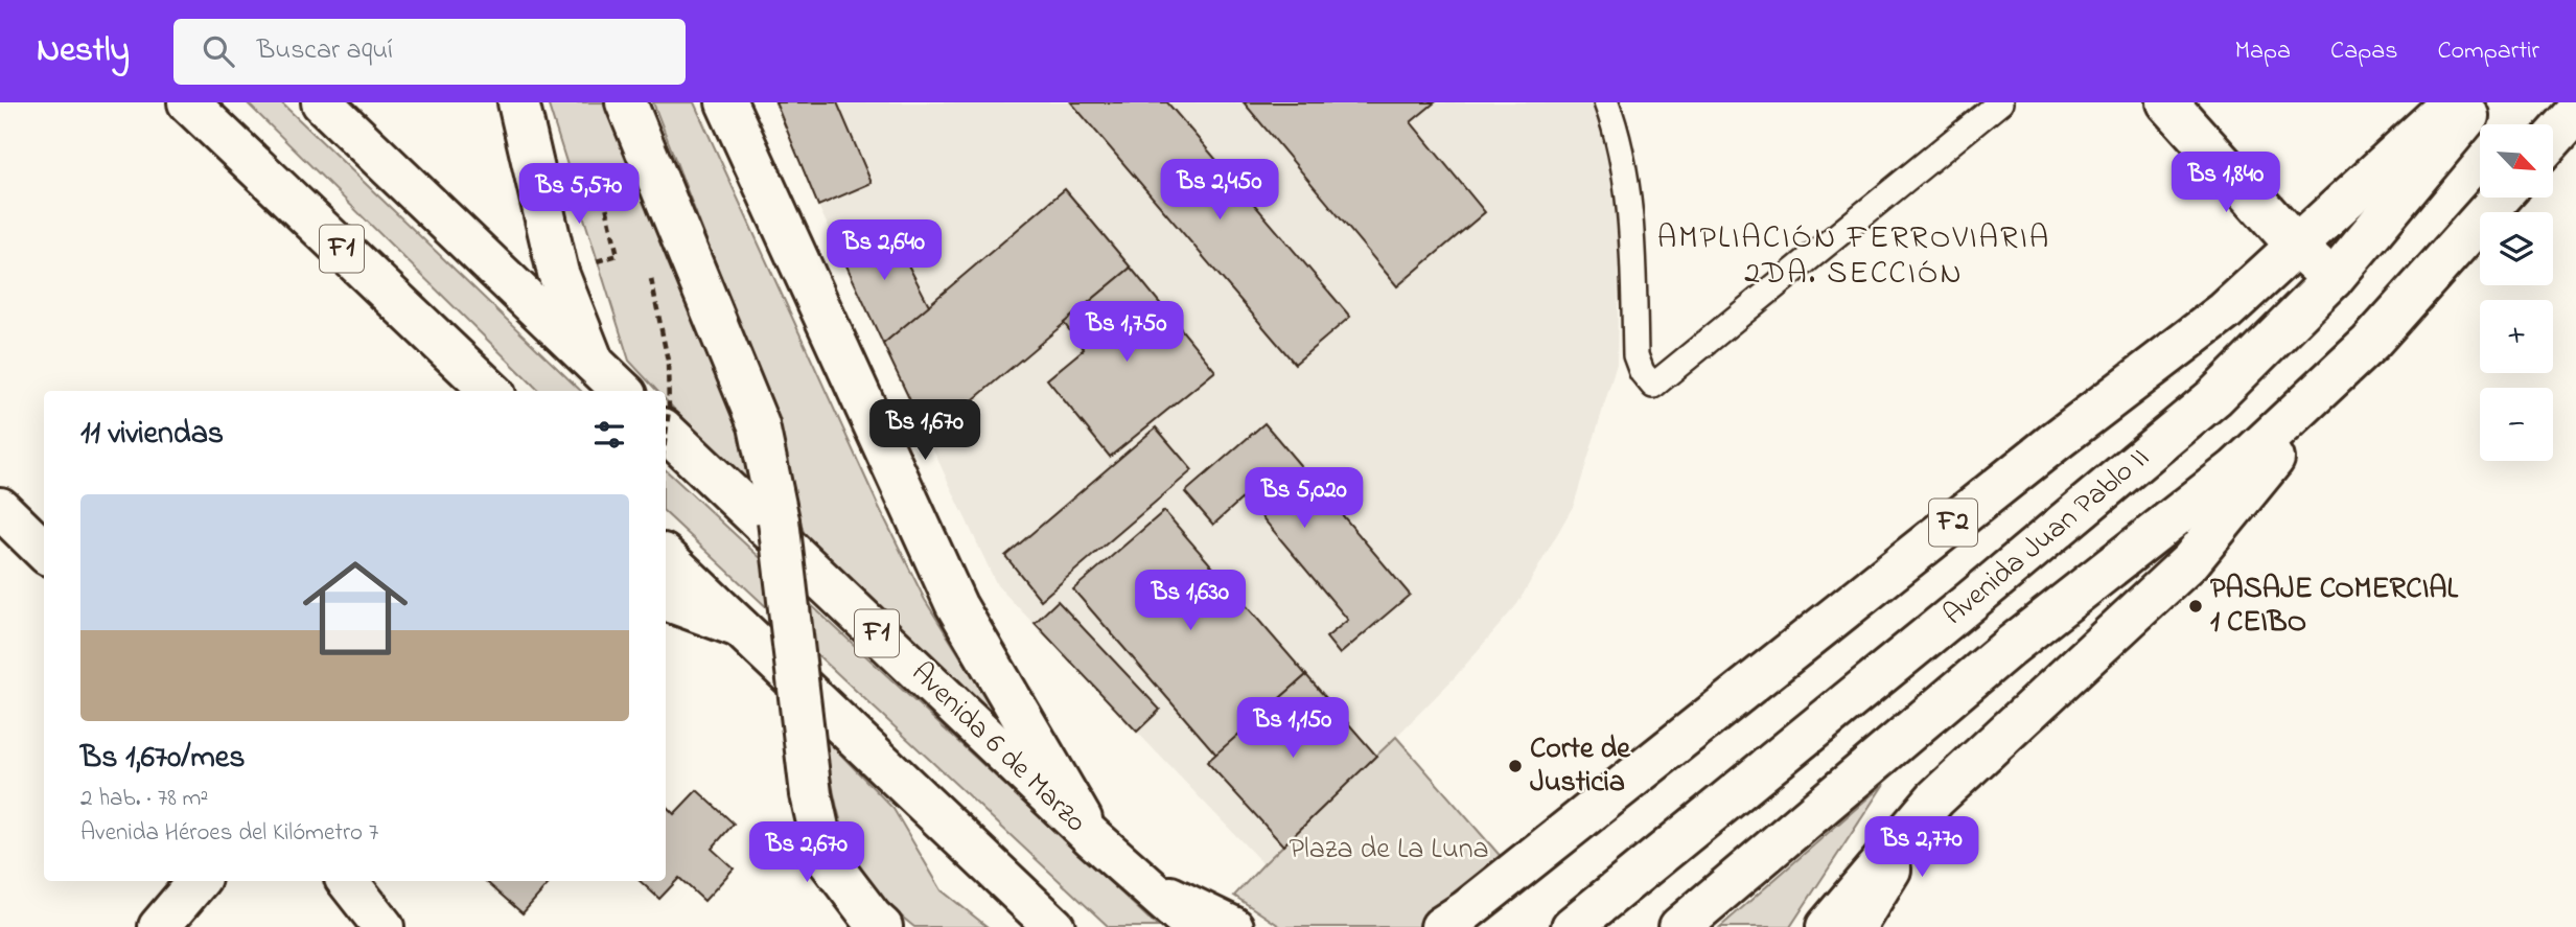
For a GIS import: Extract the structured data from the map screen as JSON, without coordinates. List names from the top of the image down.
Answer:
{
  "streets": {
    "main road": [
      "F1",
      "F2",
      "Avenida Juan Pablo II",
      "Avenida 6 de Marzo"
    ]
  },
  "crossings": [
    ["F1", "Avenida 6 de Marzo"]
  ],
  "districts": ["AMPLIACIÓN FERROVIARIA 2DA. SECCIÓN"],
  "parks": ["Plaza de La Luna"],
  "places": ["PASAJE COMERCIAL 1 CEIBO", "Corte de Justicia"],
  "north": "bottom right",
  "page": {
    "header": "Nestly",
    "search": "Buscar aquí",
    "nav": ["Mapa", "Capas", "Compartir"],
    "map_buttons": ["+", "−"],
    "price": [
      "Bs 1,840",
      "Bs 2,450",
      "Bs 5,570",
      "Bs 2,640",
      "Bs 1,750",
      "Bs 1,670",
      "Bs 5,020",
      "Bs 1,630",
      "Bs 1,150",
      "Bs 2,770",
      "Bs 2,670"
    ],
    "heading": "11 viviendas",
    "list": [
      {
        "name": "Bs 1,670/mes",
        "note": "2 hab. · 78 m² · Avenida Héroes del Kilómetro 7"
      }
    ]
  }
}
